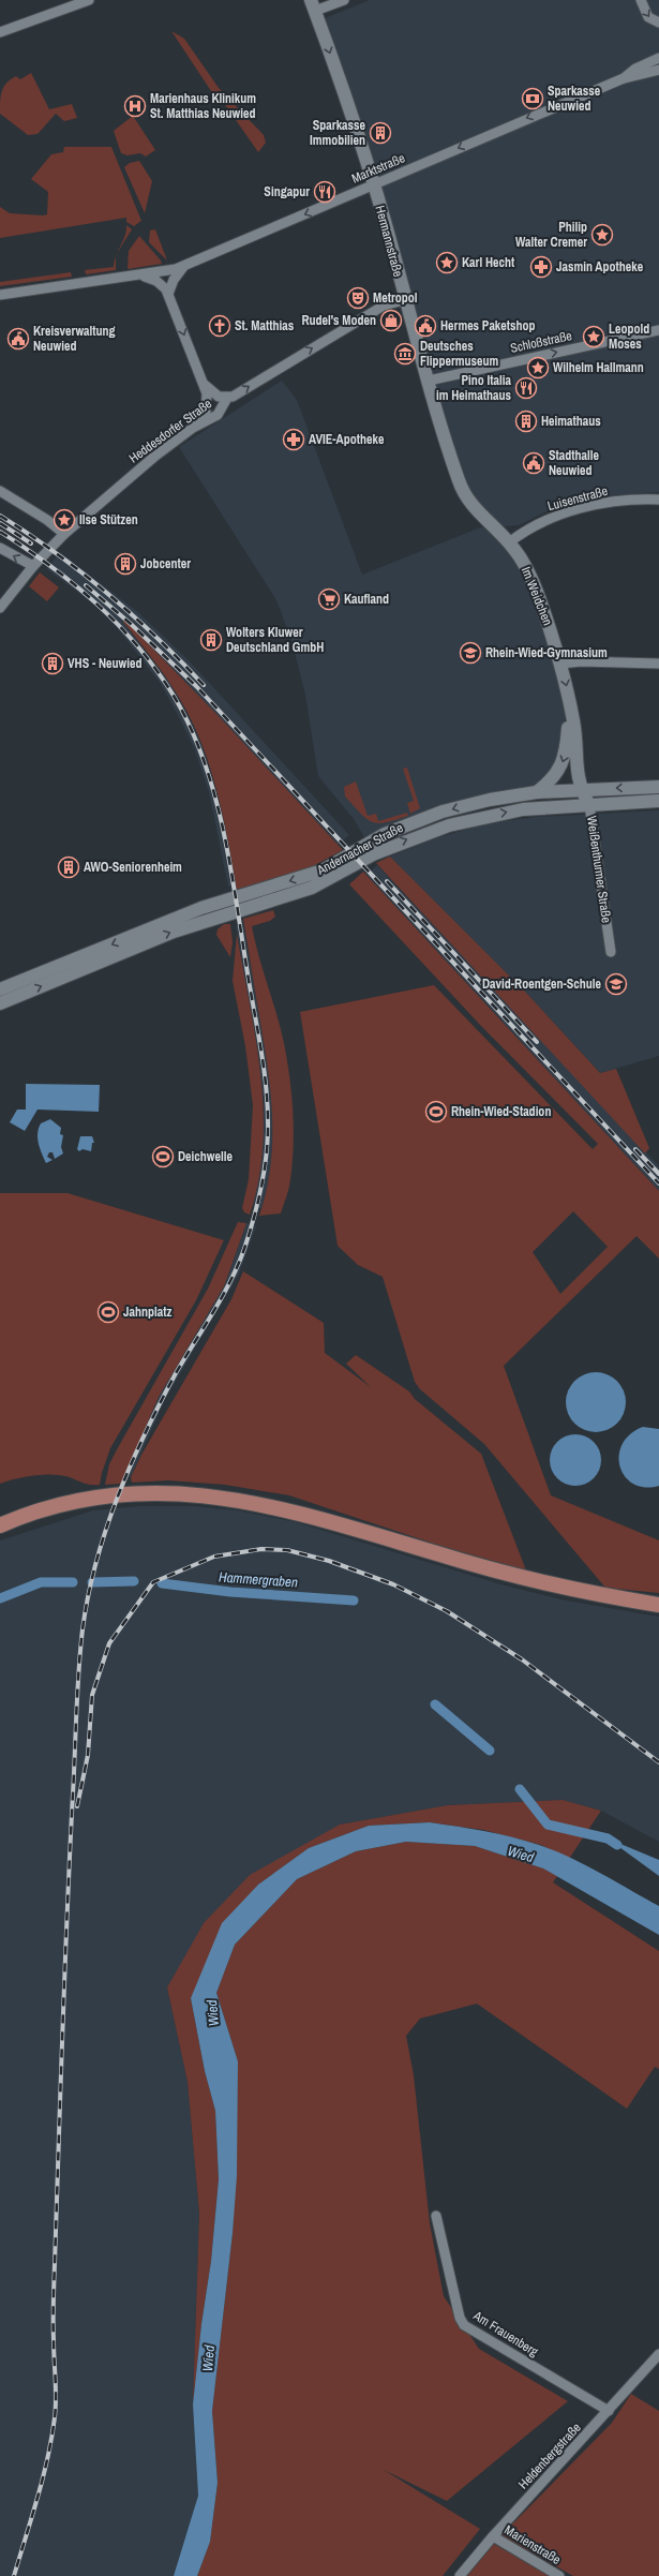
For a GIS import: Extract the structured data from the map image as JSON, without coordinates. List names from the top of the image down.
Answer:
{
  "streets": {
    "street": [
      "Marktstraße",
      "Hermannstraße",
      "Schloßstraße",
      "Heddesdorfer Straße",
      "Luisenstraße",
      "Im Weidchen",
      "Andernacher Straße",
      "Weißenthurmer Straße",
      "Am Frauenberg",
      "Heldenbergstraße",
      "Marienstraße"
    ]
  },
  "crossings": [
    ["Marktstraße", "Hermannstraße"],
    ["Hermannstraße", "Schloßstraße"],
    ["Hermannstraße", "Heddesdorfer Straße"],
    ["Hermannstraße", "Luisenstraße"],
    ["Hermannstraße", "Im Weidchen"],
    ["Luisenstraße", "Im Weidchen"],
    ["Im Weidchen", "Andernacher Straße"],
    ["Im Weidchen", "Weißenthurmer Straße"],
    ["Andernacher Straße", "Weißenthurmer Straße"],
    ["Am Frauenberg", "Heldenbergstraße"],
    ["Heldenbergstraße", "Marienstraße"]
  ],
  "one_way": ["Marktstraße", "Schloßstraße", "Heddesdorfer Straße"],
  "water": ["Hammergraben", "Wied"],
  "places": {
    "bank": ["Sparkasse Neuwied"],
    "hospital": ["Marienhaus Klinikum St. Matthias Neuwied"],
    "building": [
      "Sparkasse Immobilien",
      "Heimathaus",
      "Jobcenter",
      "Wolters Kluwer Deutschland GmbH",
      "VHS - Neuwied",
      "AWO-Seniorenheim"
    ],
    "restaurant": ["Singapur", "Pino Italia im Heimathaus"],
    "place": [
      "Philip Walter Cremer",
      "Karl Hecht",
      "Leopold Moses",
      "Wilhelm Hallmann",
      "Ilse Stützen"
    ],
    "pharmacy": ["Jasmin Apotheke", "AVIE-Apotheke"],
    "theatre": ["Metropol"],
    "shop": ["Rudel's Moden"],
    "church": ["St. Matthias"],
    "public building": ["Hermes Paketshop", "Kreisverwaltung Neuwied", "Stadthalle Neuwied"],
    "museum": ["Deutsches Flippermuseum"],
    "supermarket": ["Kaufland"],
    "school or university": ["Rhein-Wied-Gymnasium", "David-Roentgen-Schule"],
    "sports": ["Rhein-Wied-Stadion", "Deichwelle", "Jahnplatz"]
  }
}
